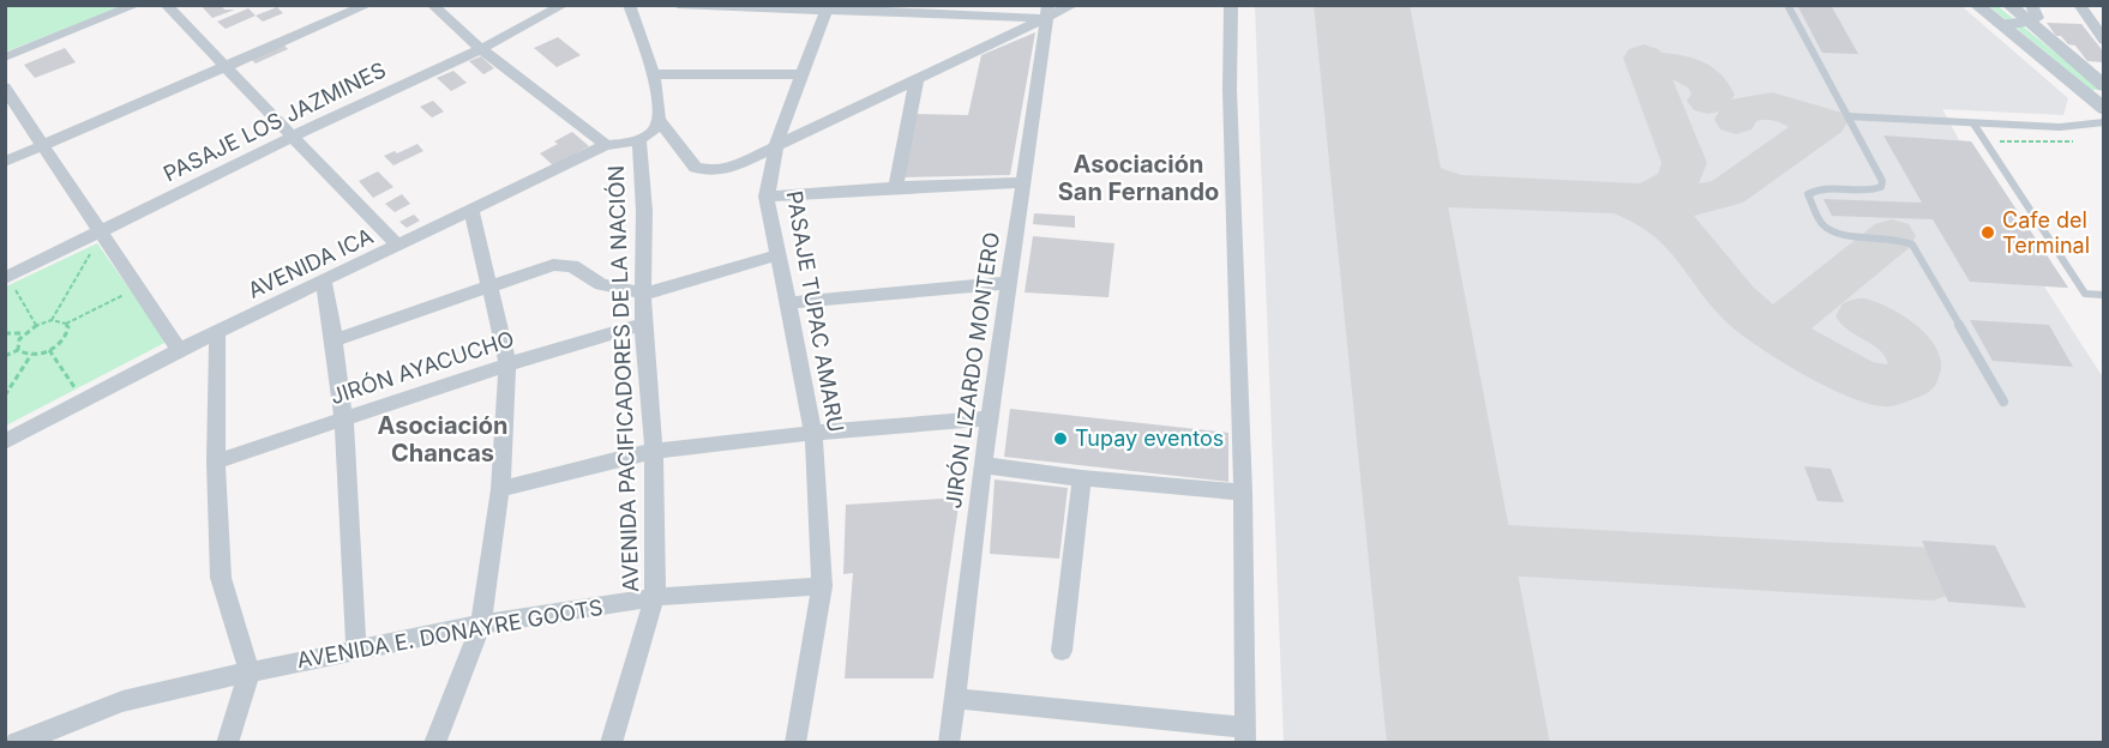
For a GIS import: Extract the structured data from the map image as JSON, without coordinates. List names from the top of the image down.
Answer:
{
  "streets": {
    "street": [
      "PASAJE LOS JAZMINES",
      "AVENIDA ICA",
      "PASAJE TUPAC AMARU",
      "JIRÓN AYACUCHO",
      "JIRÓN LIZARDO MONTERO",
      "AVENIDA PACIFICADORES DE LA NACIÓN",
      "AVENIDA E. DONAYRE GOOTS"
    ]
  },
  "crossings": [
    ["AVENIDA ICA", "AVENIDA PACIFICADORES DE LA NACIÓN"],
    ["PASAJE TUPAC AMARU", "AVENIDA E. DONAYRE GOOTS"],
    ["JIRÓN AYACUCHO", "AVENIDA PACIFICADORES DE LA NACIÓN"],
    ["AVENIDA PACIFICADORES DE LA NACIÓN", "AVENIDA E. DONAYRE GOOTS"]
  ],
  "districts": ["Asociación San Fernando", "Asociación Chancas"],
  "places": ["Cafe del Terminal", "Tupay eventos"]
}
